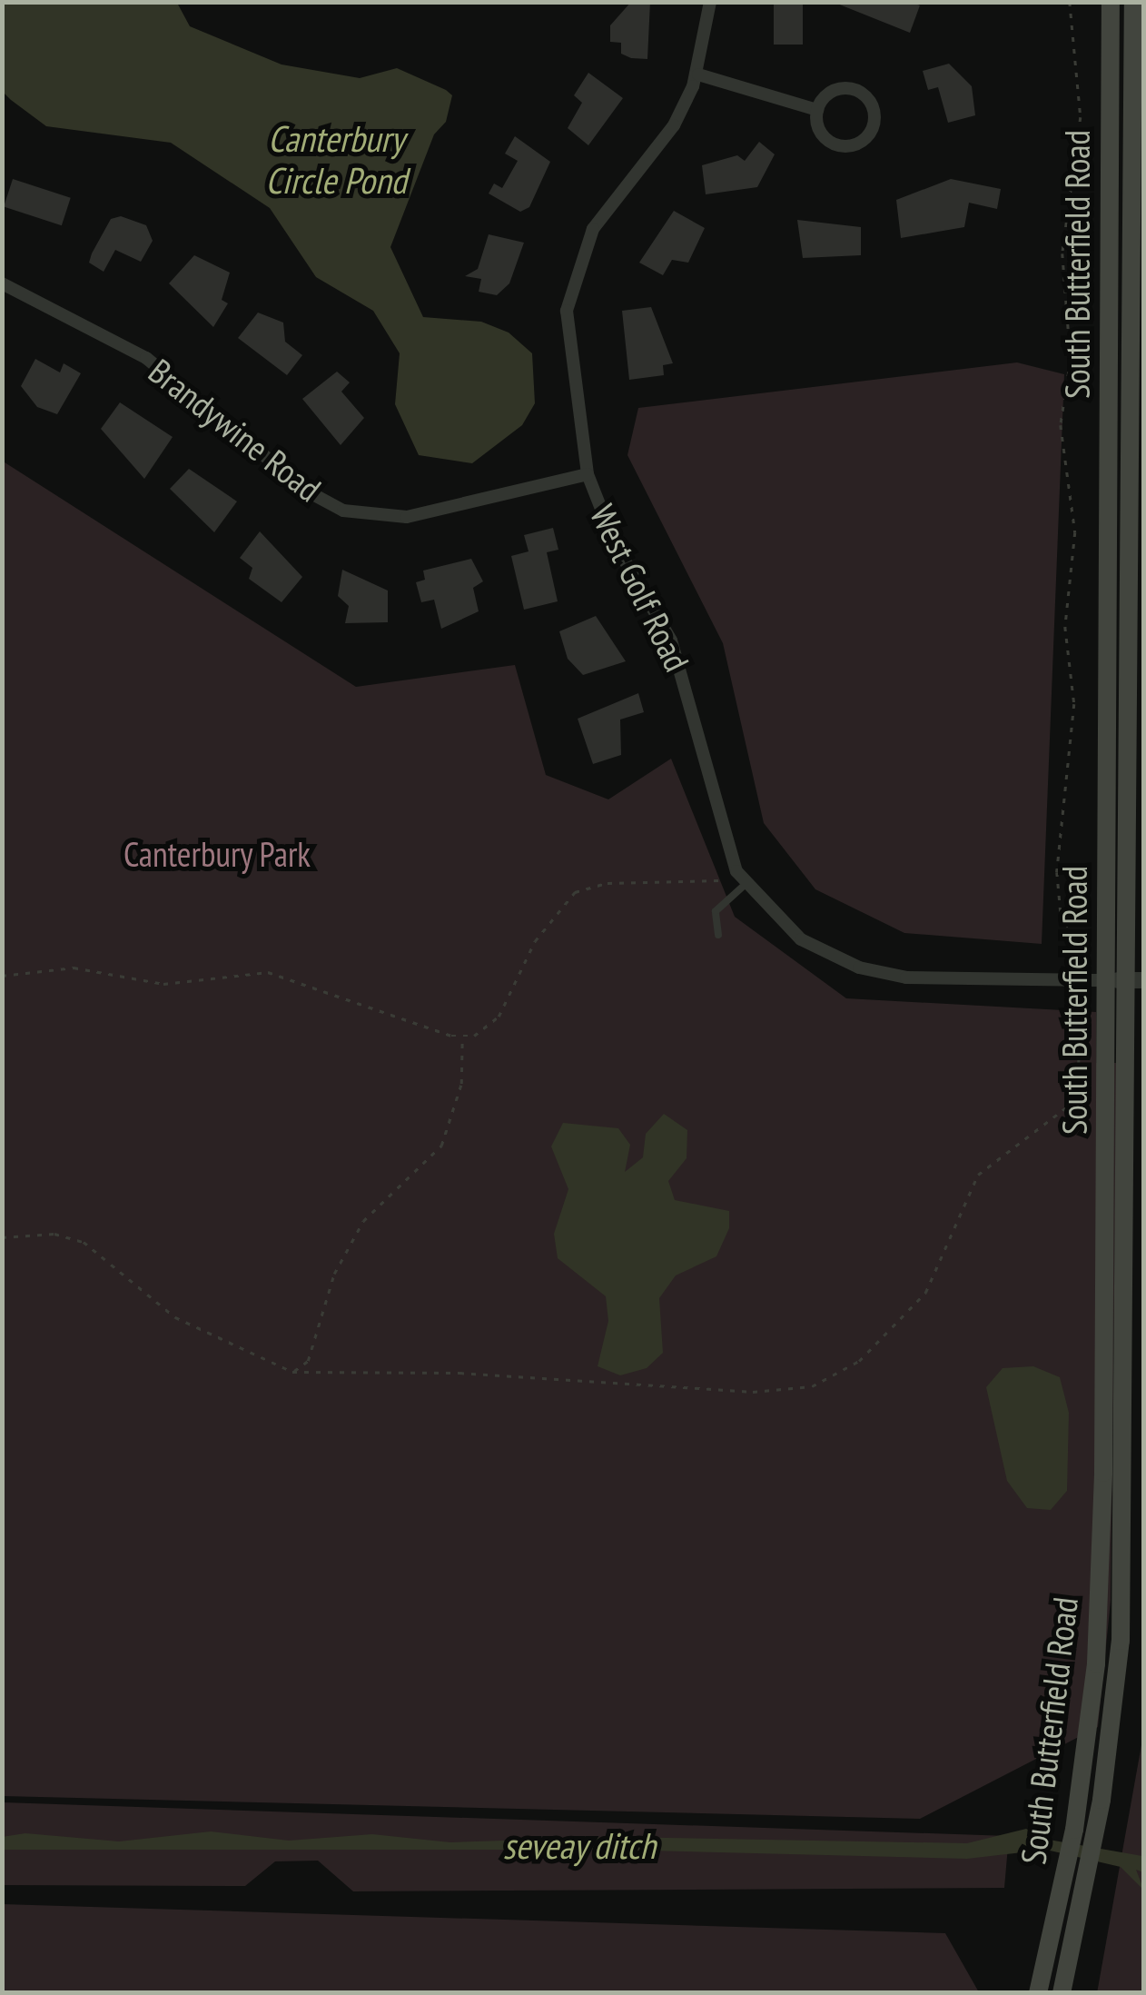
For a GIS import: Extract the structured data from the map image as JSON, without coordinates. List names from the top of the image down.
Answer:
{
  "streets": {
    "main road": ["South Butterfield Road"],
    "street": ["Brandywine Road", "West Golf Road"]
  },
  "crossings": [
    ["South Butterfield Road", "West Golf Road"],
    ["Brandywine Road", "West Golf Road"]
  ],
  "water": ["Canterbury Circle Pond", "seveay ditch"],
  "parks": ["Canterbury Park"]
}
